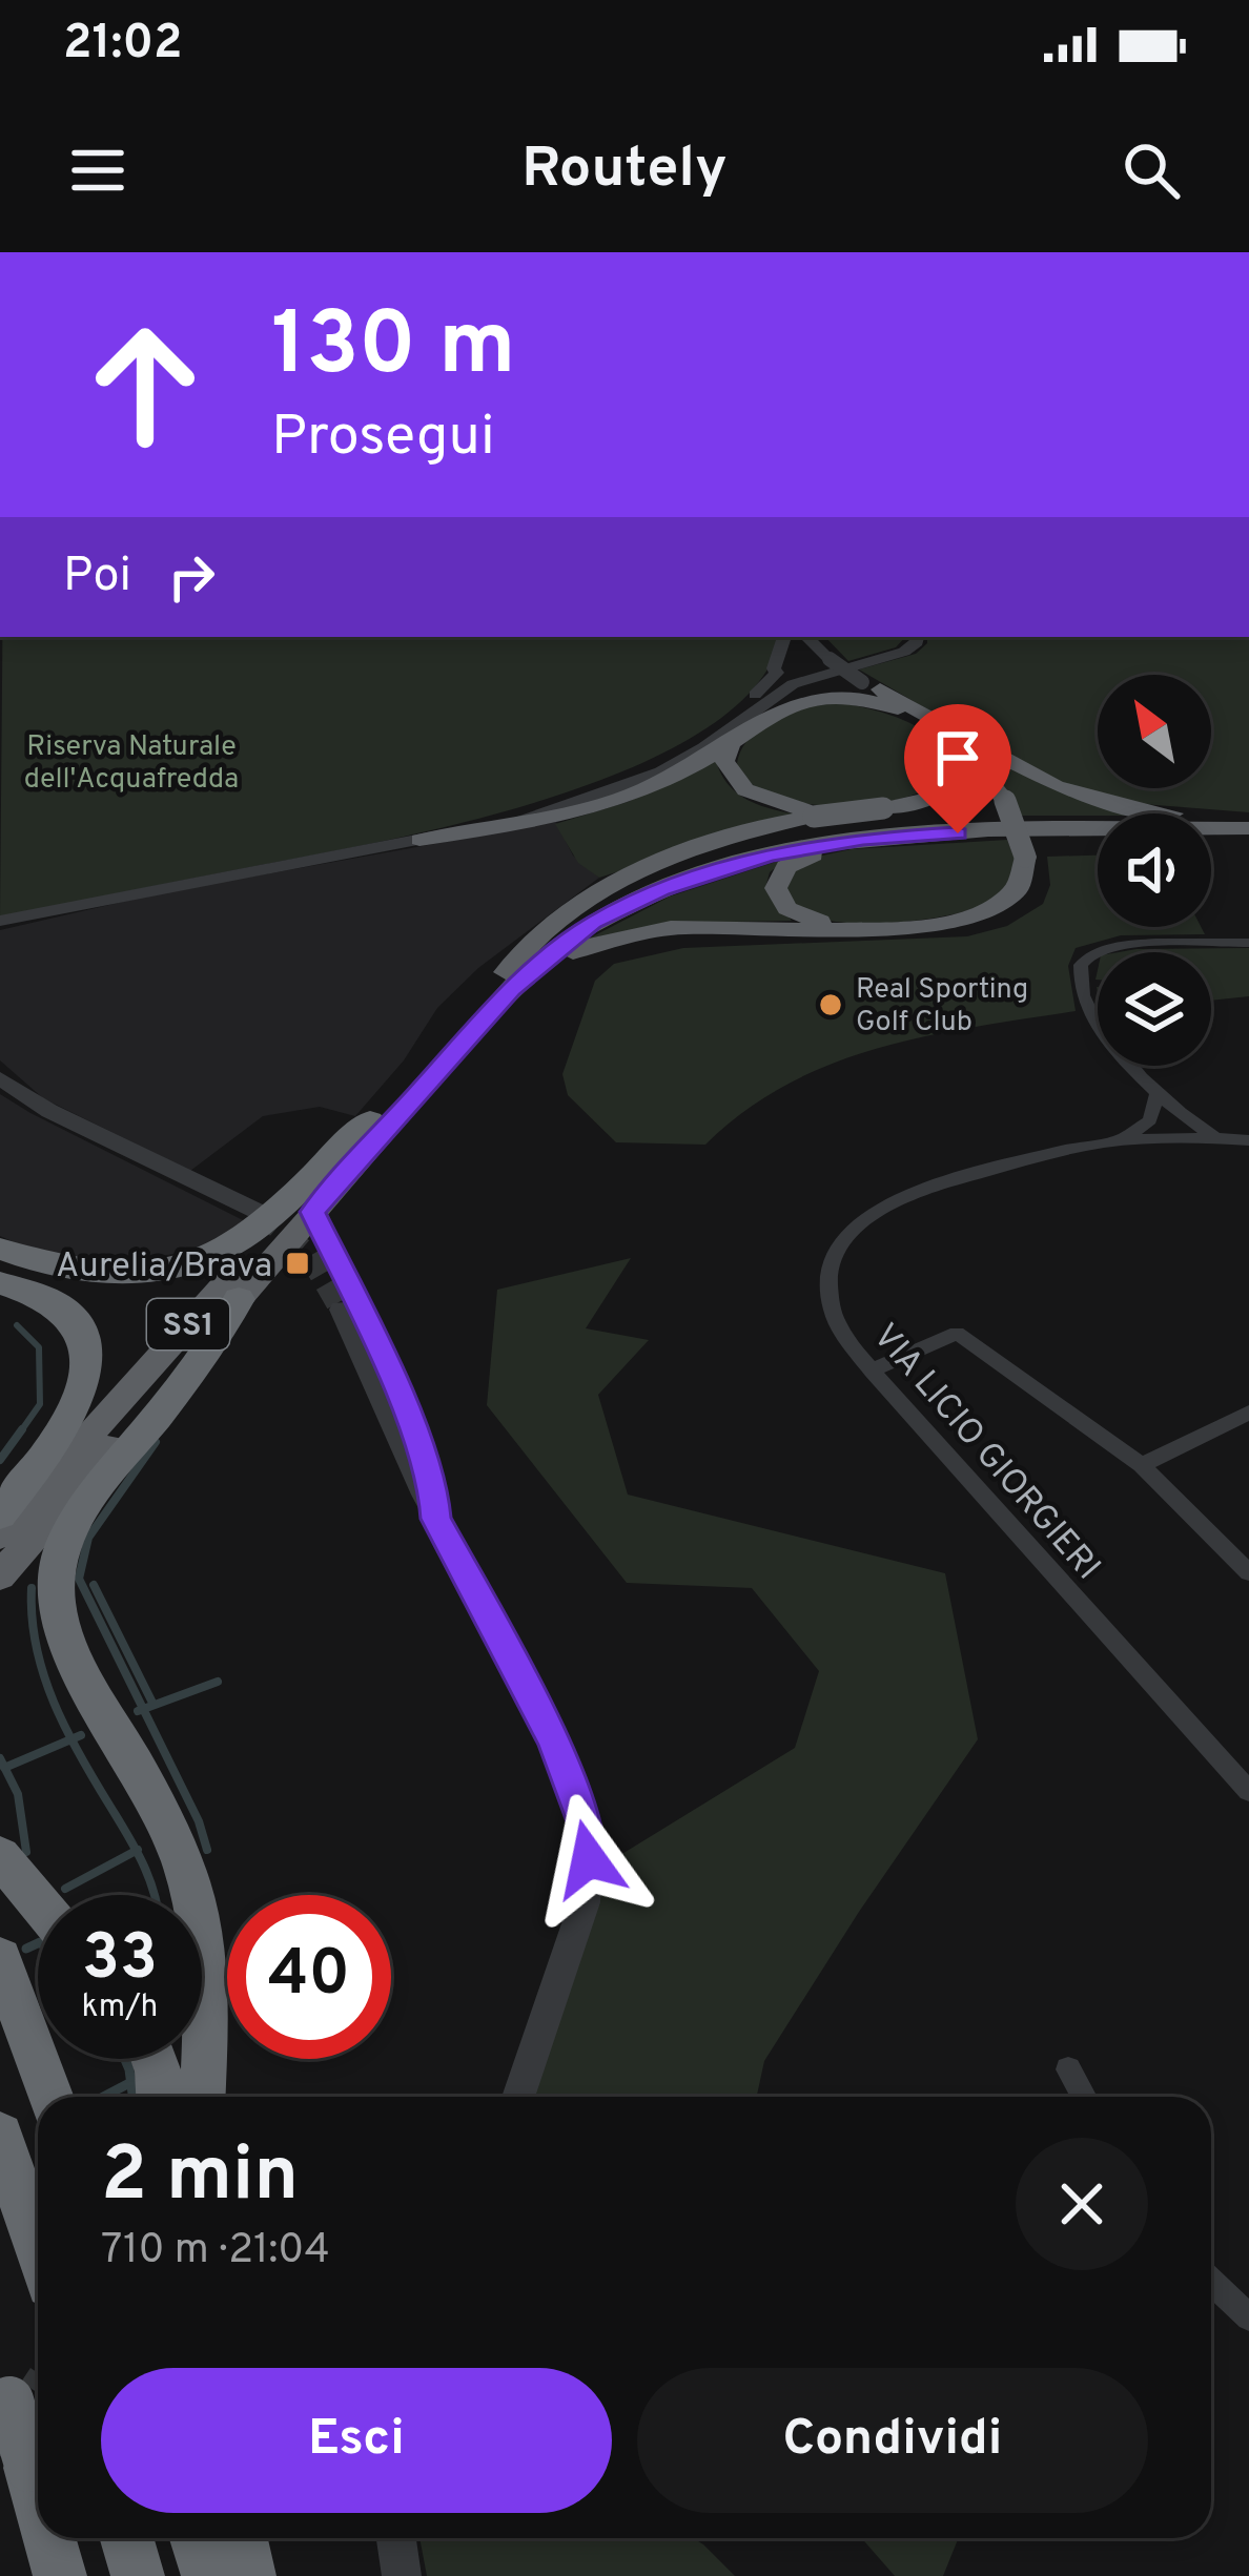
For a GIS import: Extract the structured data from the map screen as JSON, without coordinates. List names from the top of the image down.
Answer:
{
  "streets": {
    "highway": ["SS1"],
    "street": ["VIA LICIO GIORGIERI"]
  },
  "parks": ["Riserva Naturale dell'Acquafredda"],
  "places": {
    "other": ["Real Sporting Golf Club"],
    "transit": ["Aurelia/Brava"]
  },
  "north": "top left",
  "page": {
    "status": "21:02",
    "header": "Routely",
    "turn": ["130 m", "Prosegui"],
    "then": "Poi",
    "speed": "33 km/h",
    "limit": "40",
    "heading": ["2 min", "710 m · 21:04"],
    "buttons": ["Esci", "Condividi"]
  }
}
